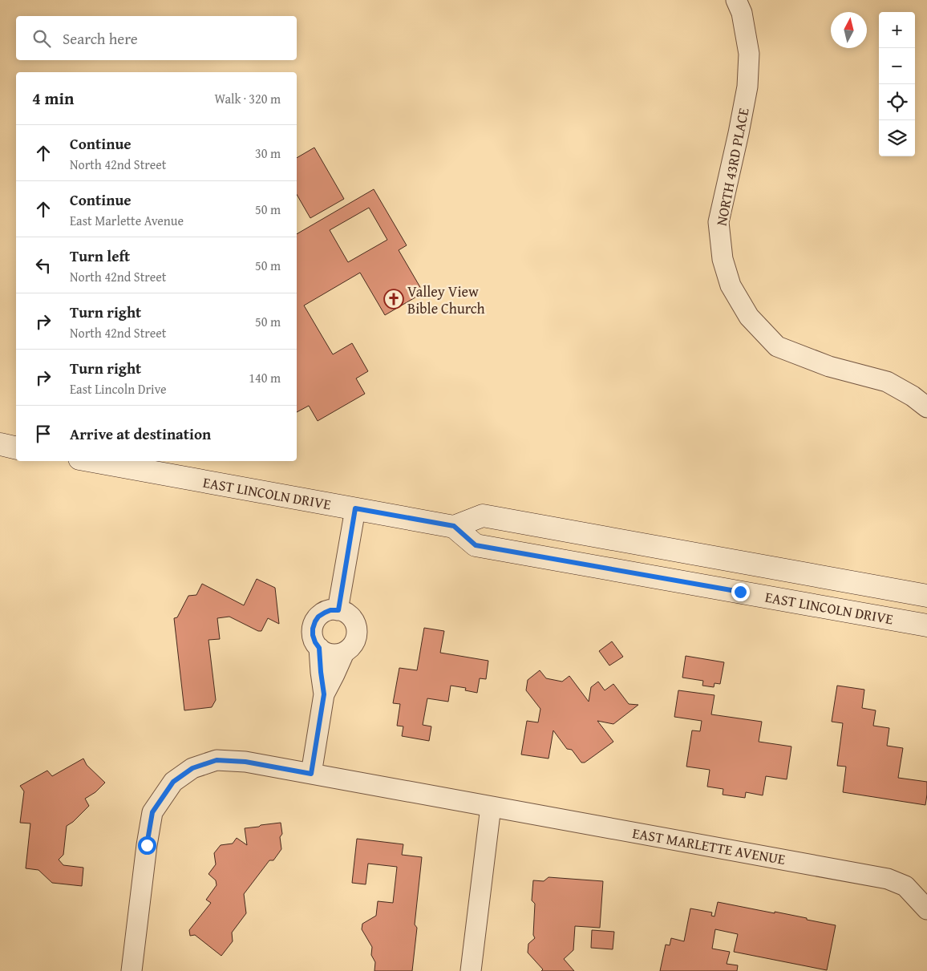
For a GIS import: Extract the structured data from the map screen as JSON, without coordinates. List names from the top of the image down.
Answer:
{
  "streets": {
    "main road": ["EAST LINCOLN DRIVE"],
    "street": ["NORTH 43RD PLACE", "EAST MARLETTE AVENUE"]
  },
  "places": {
    "church": ["Valley View Bible Church"]
  },
  "north": "top",
  "page": {
    "map_buttons": ["+", "−"],
    "search": "Search here",
    "heading": ["4 min", "Walk · 320 m"],
    "list": [
      ["Continue", "North 42nd Street", "30 m"],
      ["Continue", "East Marlette Avenue", "50 m"],
      ["Turn left", "North 42nd Street", "50 m"],
      ["Turn right", "North 42nd Street", "50 m"],
      ["Turn right", "East Lincoln Drive", "140 m"],
      "Arrive at destination"
    ]
  }
}
